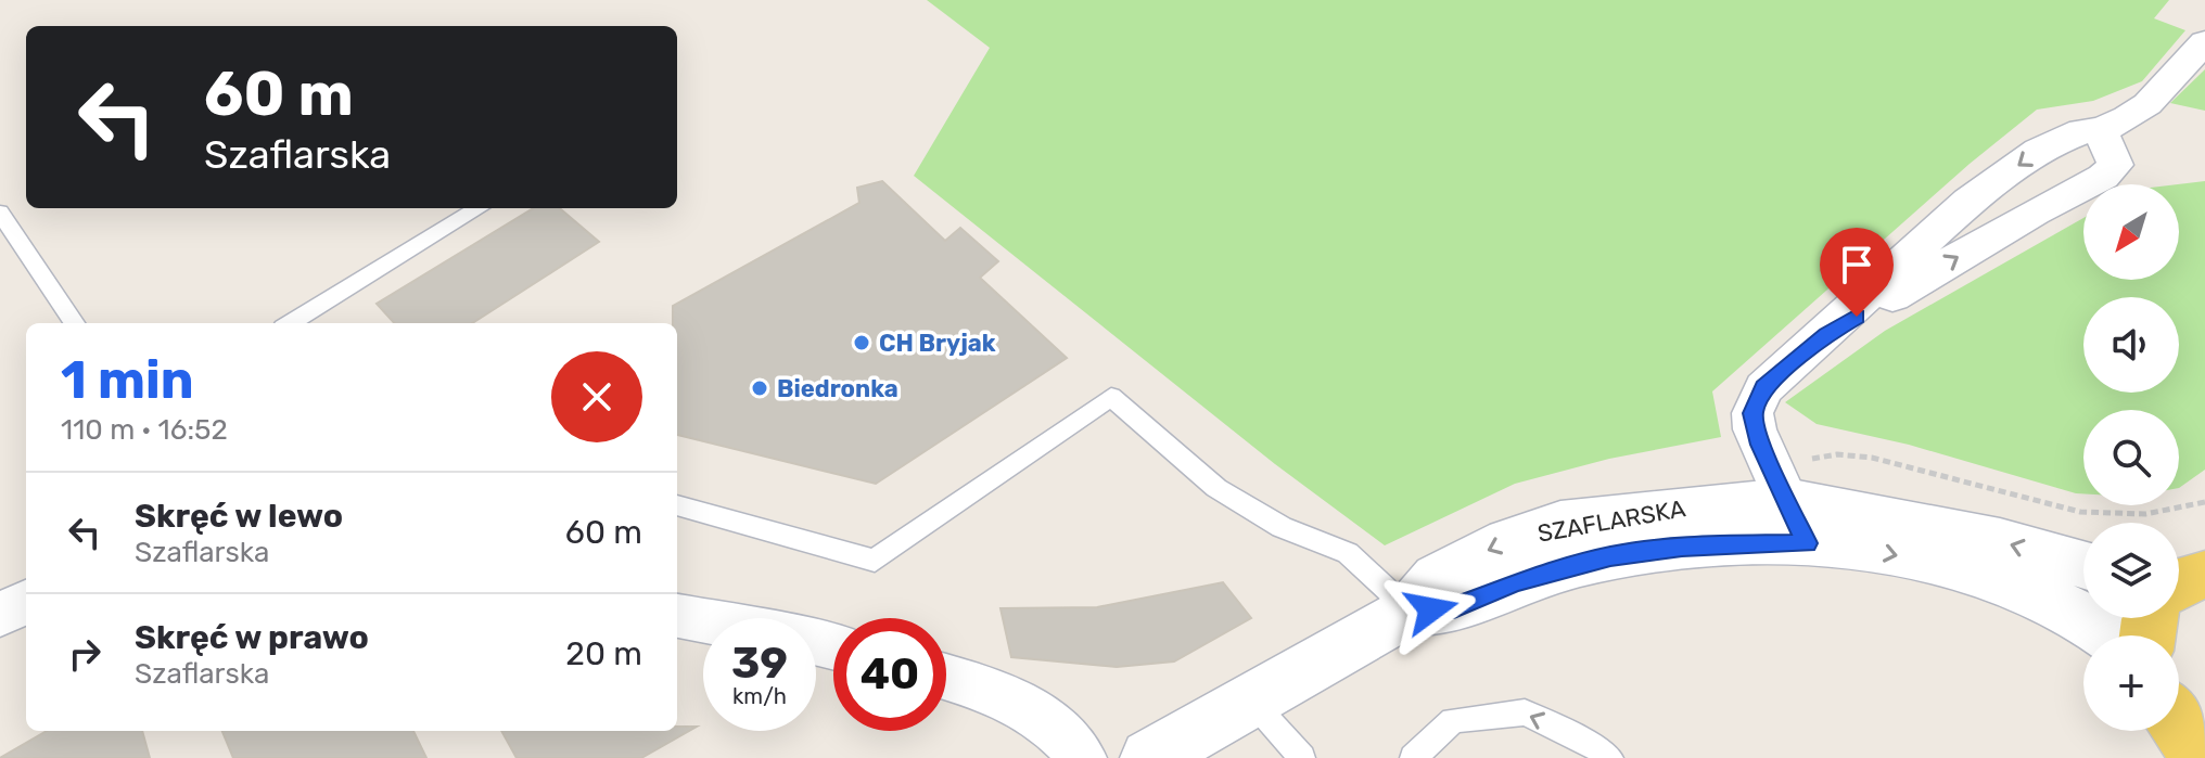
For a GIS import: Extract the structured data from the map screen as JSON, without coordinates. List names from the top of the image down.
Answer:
{
  "streets": {
    "street": ["SZAFLARSKA"]
  },
  "places": ["CH Bryjak", "Biedronka"],
  "north": "bottom left",
  "page": {
    "turn": ["60 m", "Szaflarska"],
    "map_buttons": "+",
    "heading": ["1 min", "110 m · 16:52"],
    "list": [
      {
        "name": "Skręć w lewo",
        "note": "Szaflarska",
        "value": "60 m"
      },
      {
        "name": "Skręć w prawo",
        "note": "Szaflarska",
        "value": "20 m"
      }
    ],
    "speed": "39 km/h",
    "limit": "40"
  }
}
